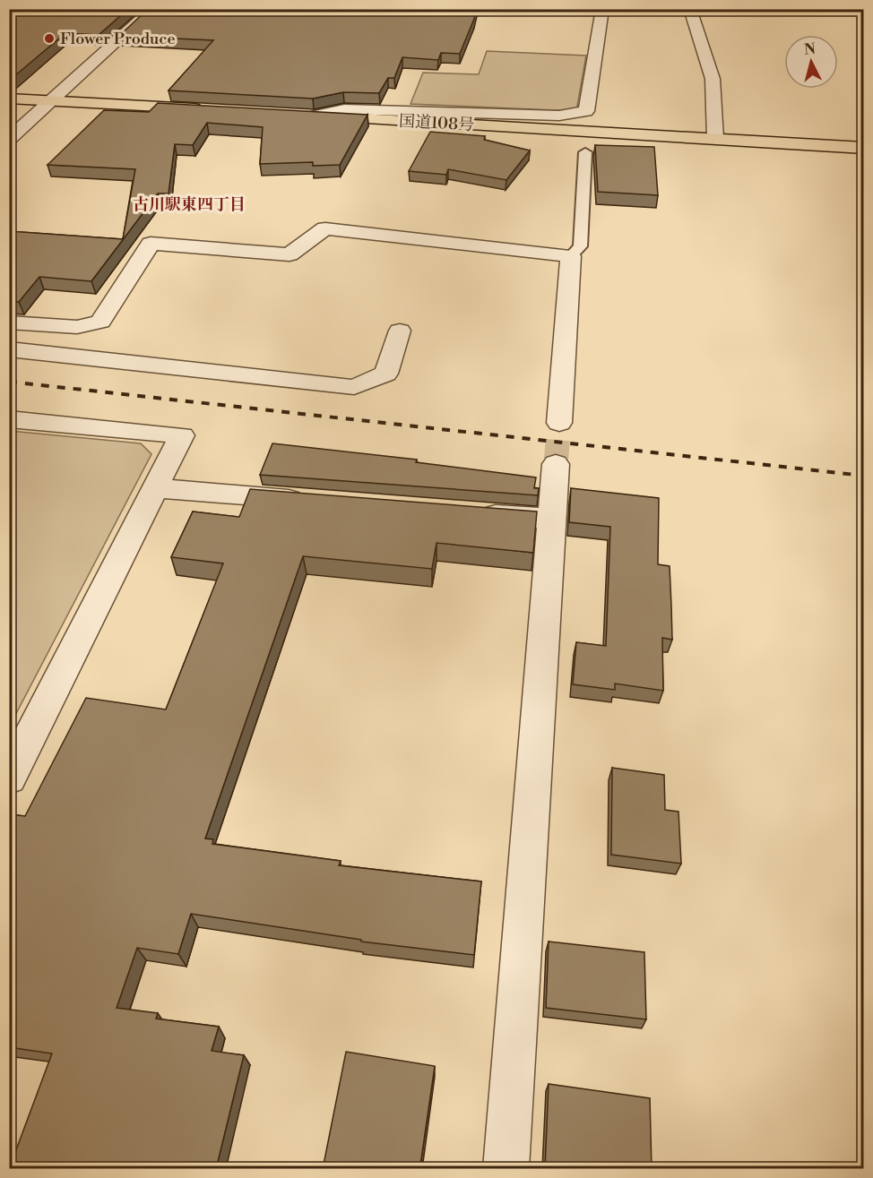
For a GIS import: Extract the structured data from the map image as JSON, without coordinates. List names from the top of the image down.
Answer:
{
  "streets": {
    "highway": ["国道108号"]
  },
  "districts": ["古川駅東四丁目"],
  "places": ["Flower Produce"],
  "north": "top"
}
